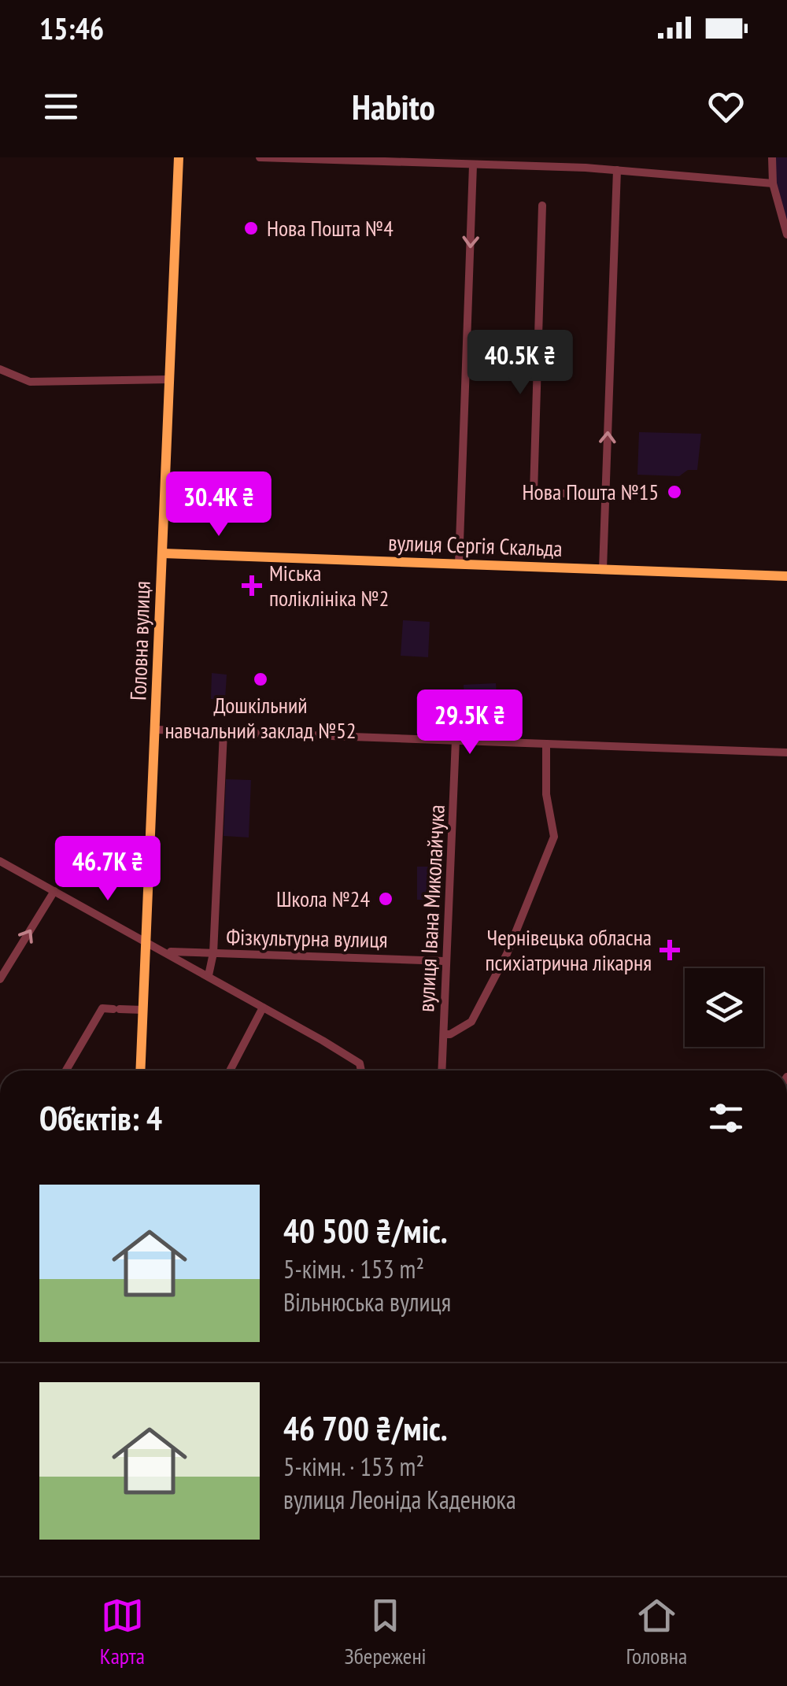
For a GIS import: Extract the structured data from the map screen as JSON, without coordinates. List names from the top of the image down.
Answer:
{
  "streets": {
    "main road": ["вулиця Сергія Скальда", "Головна вулиця"],
    "street": ["вулиця Івана Миколайчука", "Фізкультурна вулиця"]
  },
  "crossings": [
    ["вулиця Сергія Скальда", "Головна вулиця"],
    ["вулиця Івана Миколайчука", "Фізкультурна вулиця"]
  ],
  "places": {
    "other": [
      "Нова Пошта №4",
      "Нова Пошта №15",
      "Дошкільний навчальний заклад №52",
      "Школа №24"
    ],
    "health": ["Міська поліклініка №2", "Чернівецька обласна психіатрична лікарня"]
  },
  "page": {
    "status": "15:46",
    "header": "Habito",
    "price": [
      "40.5K ₴",
      "30.4K ₴",
      "29.5K ₴",
      "46.7K ₴"
    ],
    "heading": "Об’єктів: 4",
    "list": [
      {
        "name": "40 500 ₴/міс.",
        "note": "5-кімн. · 153 m² · Вільнюська вулиця"
      },
      {
        "name": "46 700 ₴/міс.",
        "note": "5-кімн. · 153 m² · вулиця Леоніда Каденюка"
      }
    ],
    "tabs": ["Карта", "Збережені", "Головна"]
  }
}
